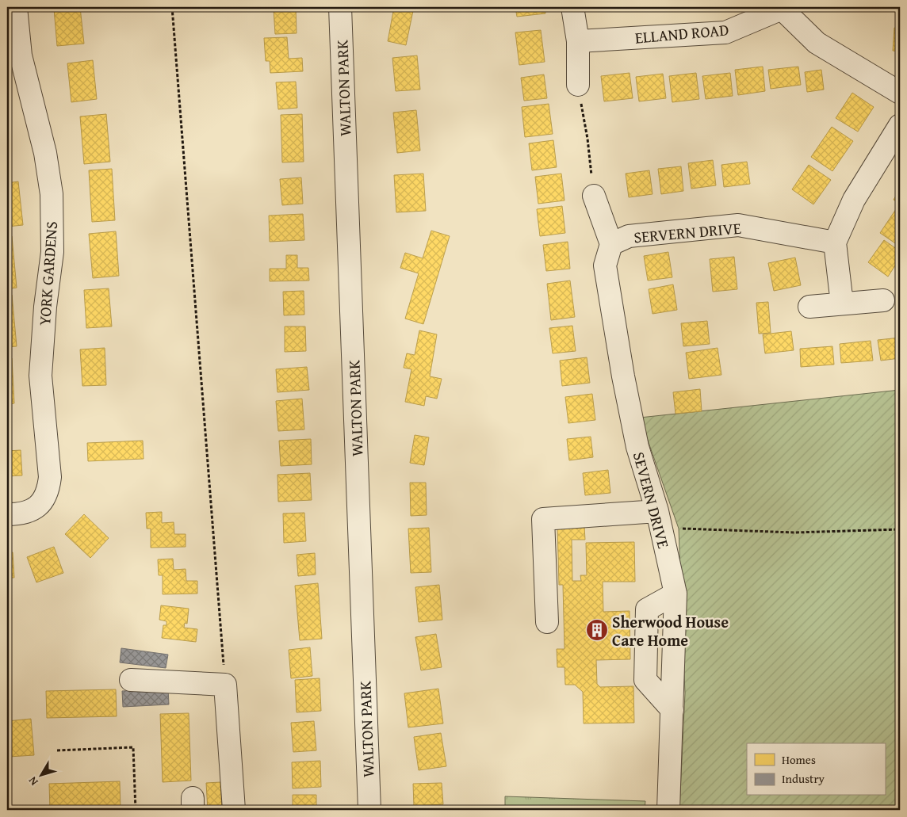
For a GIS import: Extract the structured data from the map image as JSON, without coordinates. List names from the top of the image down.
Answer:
{
  "streets": {
    "street": [
      "ELLAND ROAD",
      "WALTON PARK",
      "SERVERN DRIVE",
      "YORK GARDENS",
      "SEVERN DRIVE"
    ]
  },
  "crossings": [
    ["SERVERN DRIVE", "SEVERN DRIVE"]
  ],
  "places": {
    "building": ["Sherwood House Care Home"]
  },
  "legend": ["Homes", "Industry"],
  "north": "bottom left"
}
